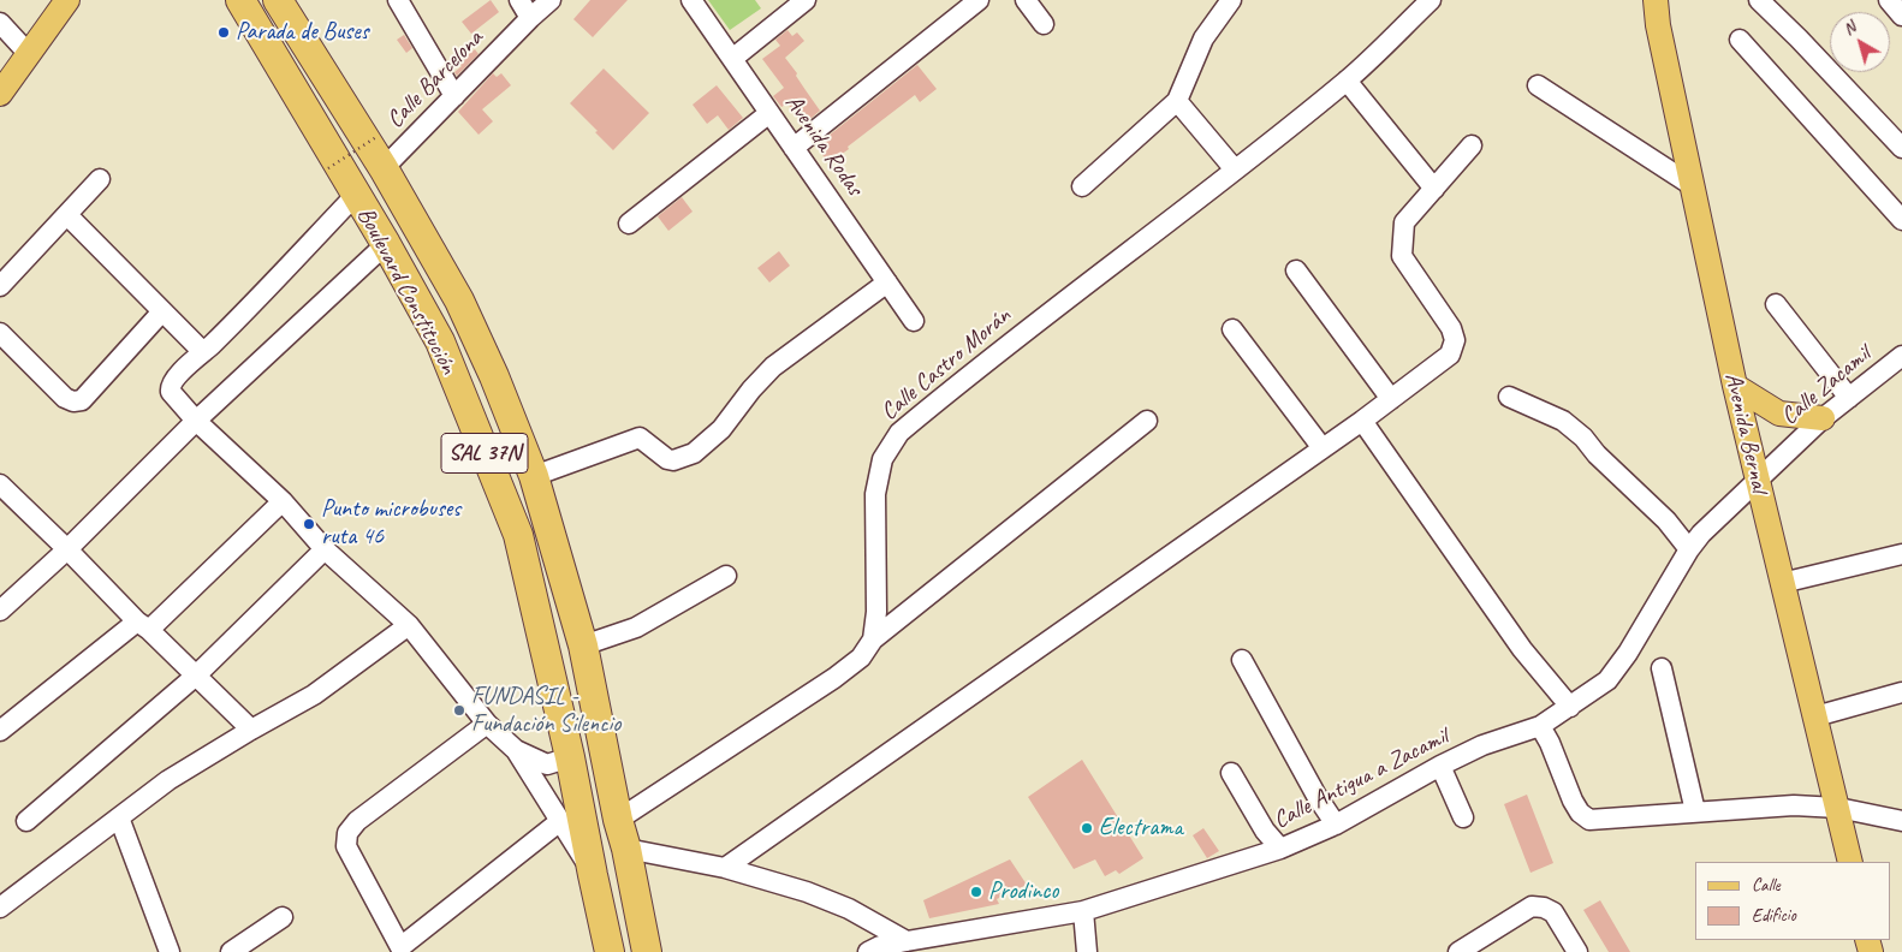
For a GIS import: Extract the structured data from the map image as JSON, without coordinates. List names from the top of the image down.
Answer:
{
  "streets": {
    "highway": ["Boulevard Constitución", "SAL 37N"],
    "main road": ["Avenida Bernal"],
    "street": [
      "Calle Barcelona",
      "Avenida Rodas",
      "Calle Castro Morán",
      "Calle Zacamil",
      "Calle Antigua a Zacamil"
    ]
  },
  "crossings": [
    ["Calle Barcelona", "Boulevard Constitución"],
    ["Calle Zacamil", "Avenida Bernal"],
    ["Calle Zacamil", "Calle Antigua a Zacamil"],
    ["Avenida Bernal", "Calle Antigua a Zacamil"]
  ],
  "places": [
    "Parada de Buses",
    "Punto microbuses ruta 46",
    "FUNDASIL - Fundación Silencio",
    "Electrama",
    "Prodinco"
  ],
  "legend": ["Calle", "Edificio"],
  "north": "top left"
}
